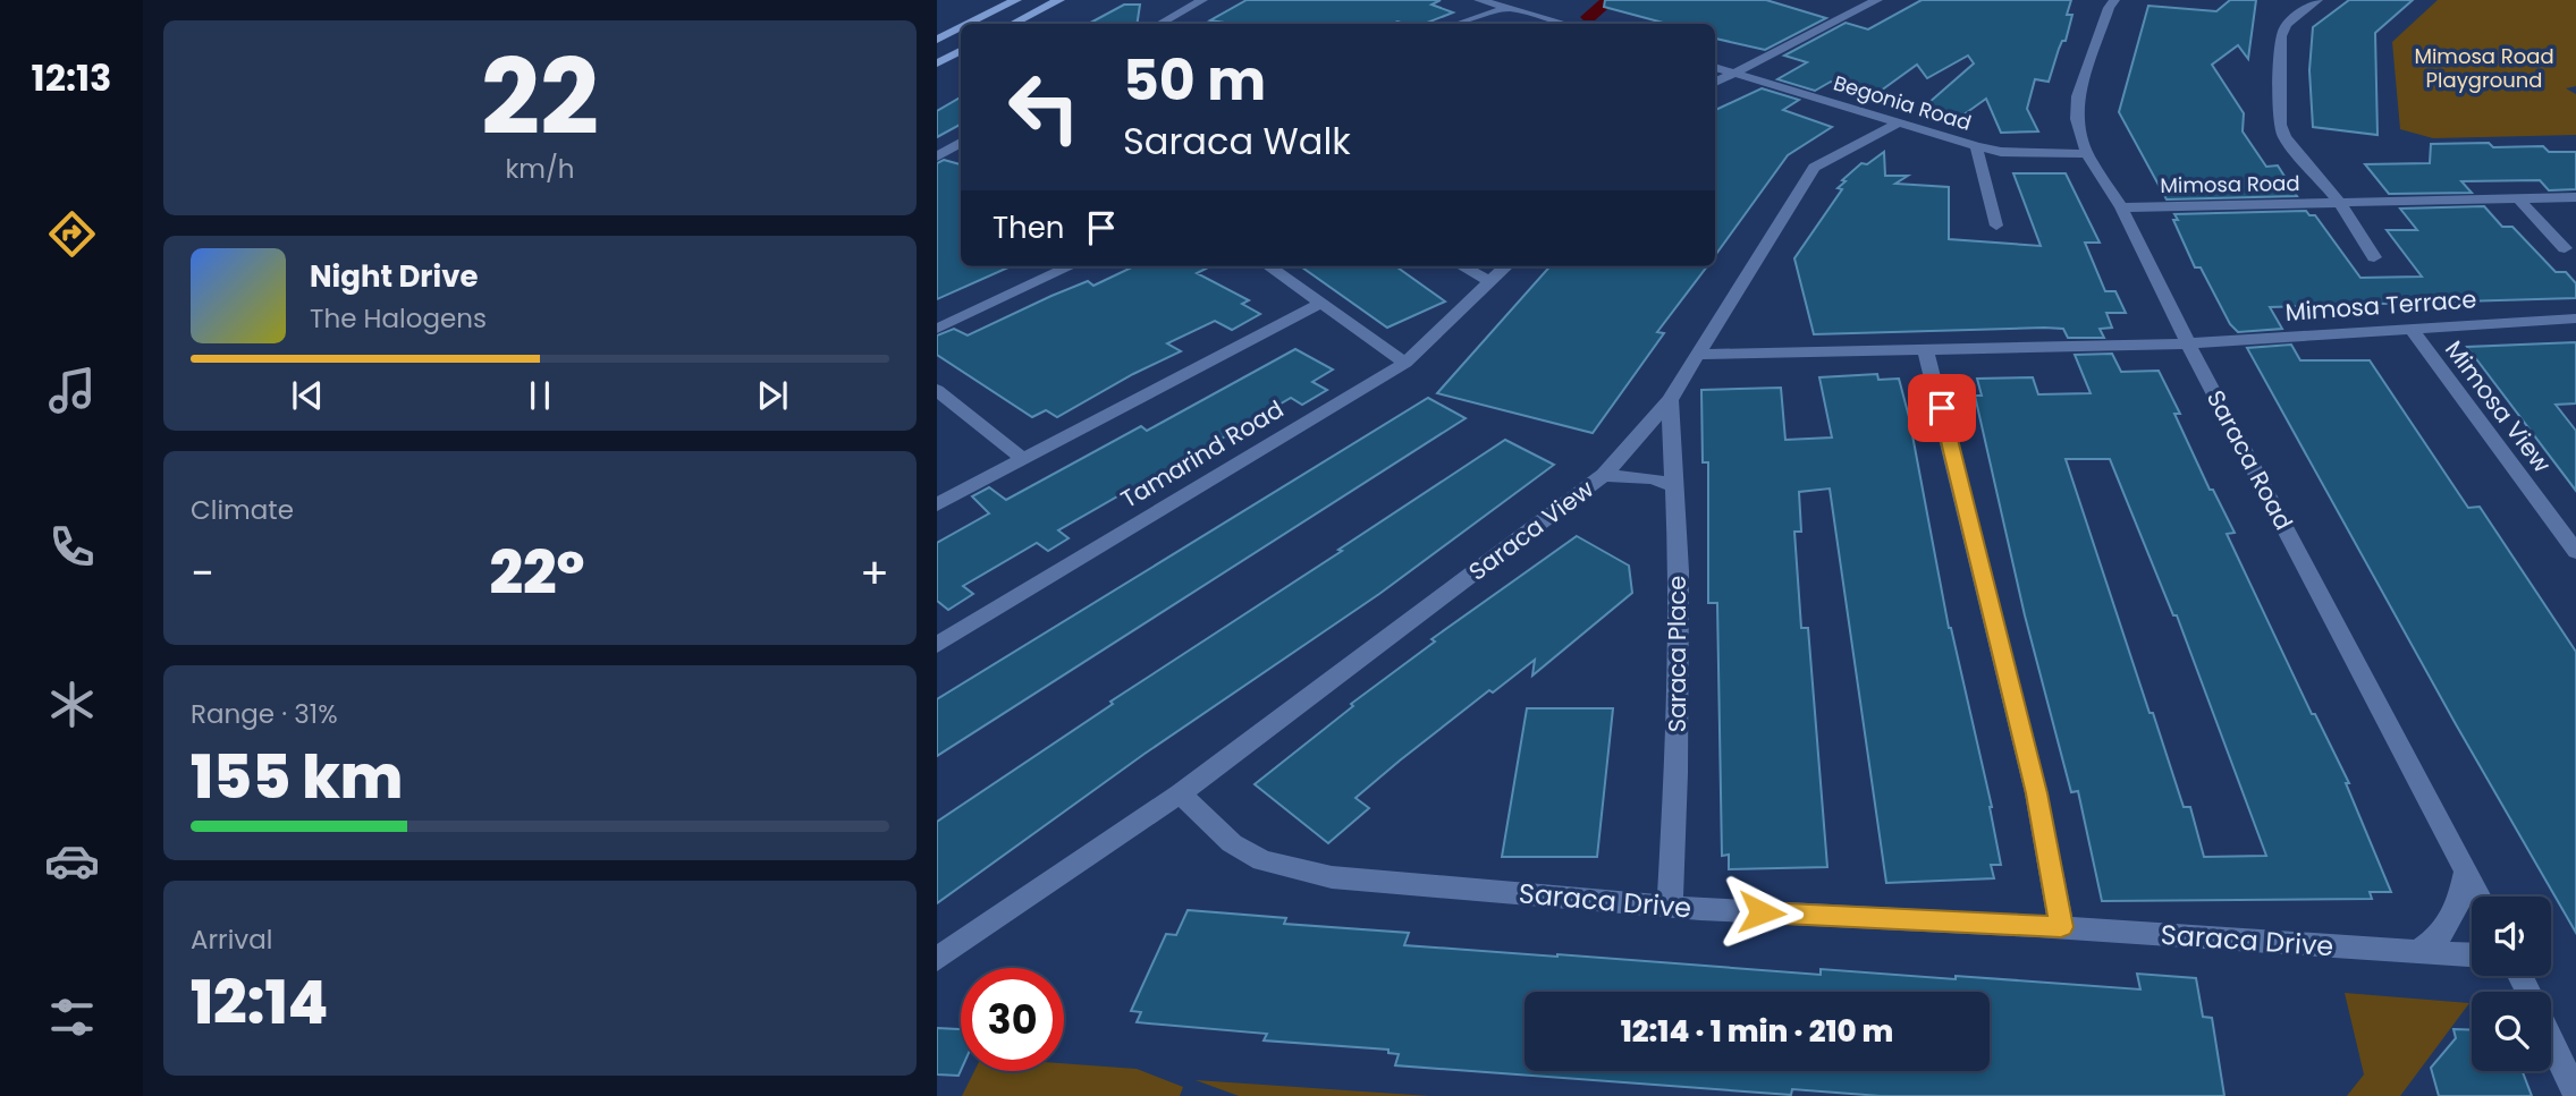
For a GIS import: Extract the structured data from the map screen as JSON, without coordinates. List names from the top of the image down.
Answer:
{
  "streets": {
    "street": [
      "Begonia Road",
      "Mimosa Road",
      "Mimosa Terrace",
      "Mimosa View",
      "Tamarind Road",
      "Saraca Road",
      "Saraca View",
      "Saraca Place",
      "Saraca Drive"
    ]
  },
  "crossings": [
    ["Begonia Road", "Saraca Road"],
    ["Begonia Road", "Saraca View"],
    ["Mimosa Road", "Saraca Road"],
    ["Mimosa Terrace", "Mimosa View"],
    ["Mimosa Terrace", "Saraca Road"],
    ["Saraca View", "Saraca Place"],
    ["Saraca View", "Saraca Drive"],
    ["Saraca Place", "Saraca Drive"]
  ],
  "parks": ["Mimosa Road Playground"],
  "page": {
    "tabs": "12:13",
    "tile": [
      ["22", "km/h"],
      "Climate",
      ["Range · 31%", "155 km"],
      ["Arrival", "12:14"]
    ],
    "turn": ["50 m", "Saraca Walk"],
    "then": "Then",
    "song": ["Night Drive", "The Halogens"],
    "heat": ["−", "22°", "+"],
    "limit": "30",
    "trip": "12:14 · 1 min · 210 m"
  }
}
